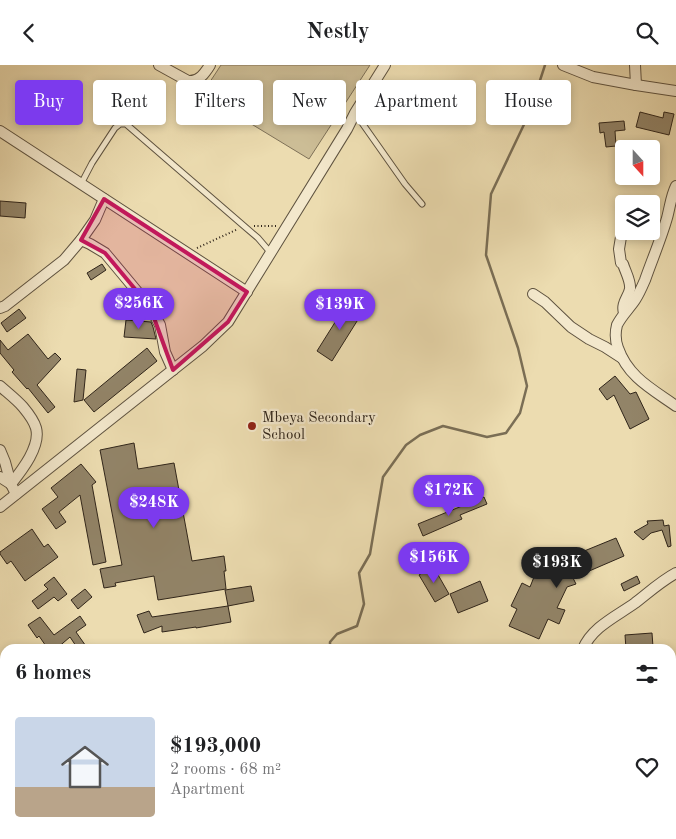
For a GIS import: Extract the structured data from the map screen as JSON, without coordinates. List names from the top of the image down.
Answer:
{
  "places": ["Mbeya Secondary School"],
  "north": "bottom",
  "page": {
    "header": "Nestly",
    "chip": [
      "Buy",
      "Rent",
      "Filters",
      "New",
      "Apartment",
      "House"
    ],
    "price": [
      "$256K",
      "$139K",
      "$172K",
      "$248K",
      "$156K",
      "$193K"
    ],
    "heading": "6 homes",
    "list": [
      {
        "name": "$193,000",
        "note": "2 rooms · 68 m² · Apartment"
      }
    ]
  }
}
